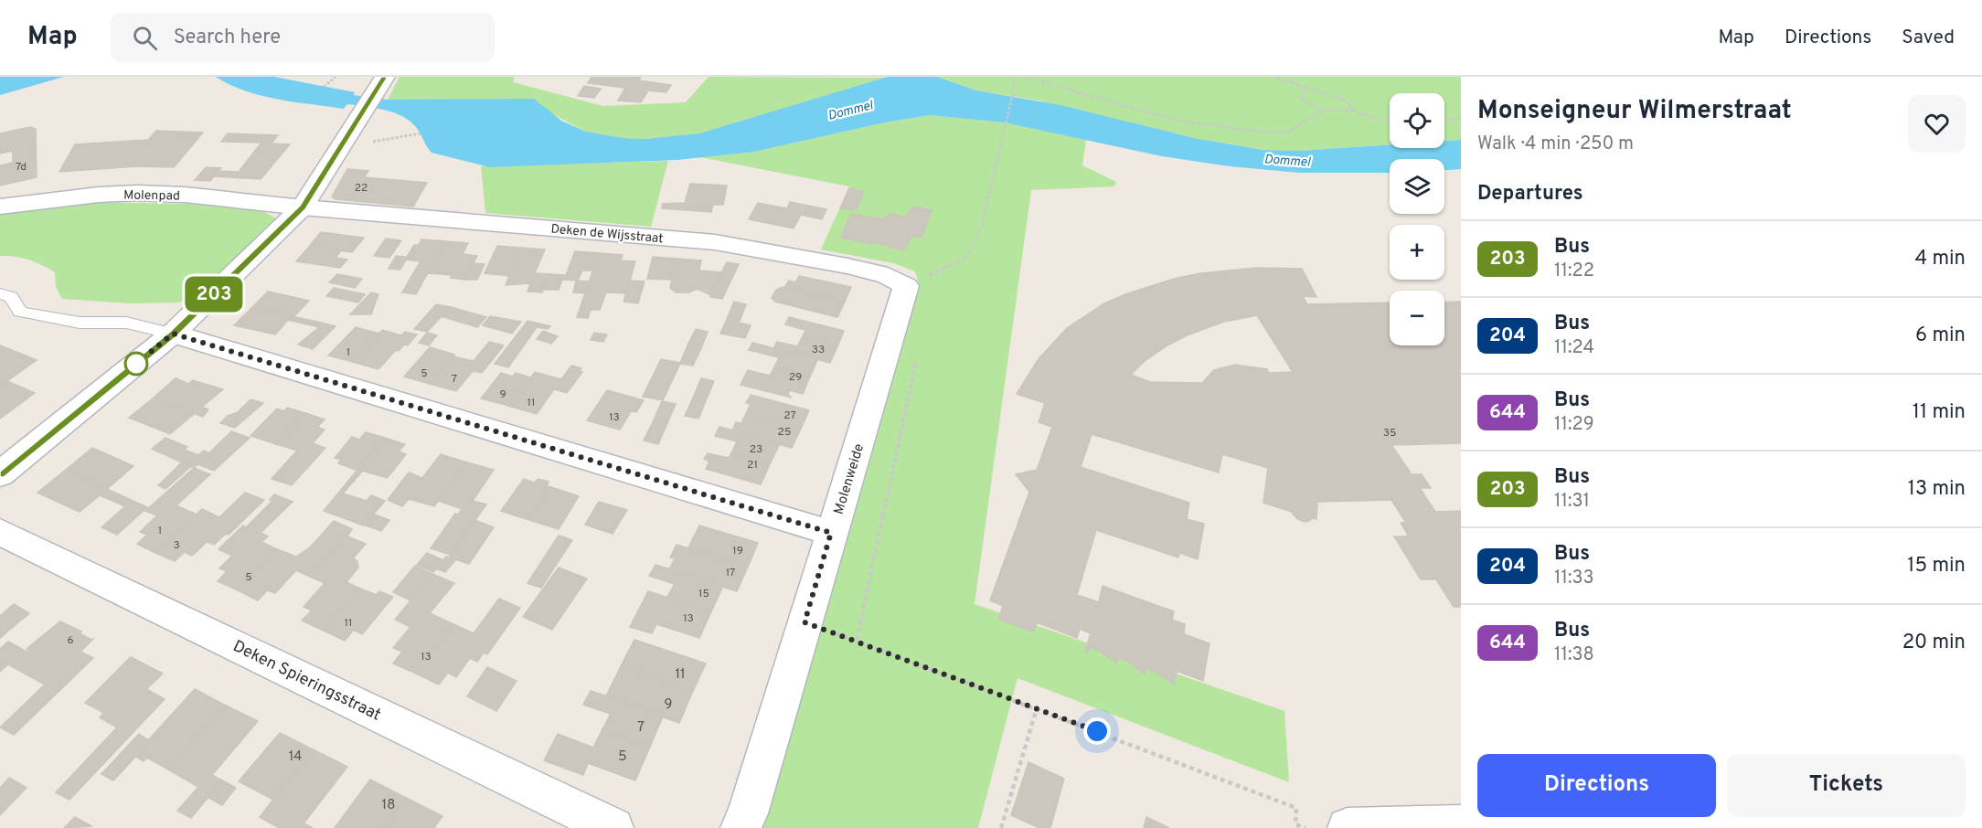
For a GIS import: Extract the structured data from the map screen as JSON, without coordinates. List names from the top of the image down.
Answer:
{
  "streets": {
    "street": [
      "Molenpad",
      "Deken de Wijsstraat",
      "Molenweide",
      "Deken Spieringsstraat"
    ]
  },
  "crossings": [
    ["Molenpad", "Deken de Wijsstraat"],
    ["Deken de Wijsstraat", "Molenweide"]
  ],
  "water": ["Dommel"],
  "lines": ["bus line 203"],
  "house_numbers": [
    "7d",
    "22",
    "33",
    "1",
    "5",
    "29",
    "7",
    "9",
    "11",
    "27",
    "13",
    "25",
    "35",
    "23",
    "21",
    "1",
    "3",
    "19",
    "17",
    "5",
    "15",
    "13",
    "11",
    "6",
    "13",
    "11",
    "9",
    "7",
    "14",
    "5",
    "18"
  ],
  "page": {
    "header": "Map",
    "search": "Search here",
    "nav": ["Map", "Directions", "Saved"],
    "on_map": "203",
    "heading": [
      ["Monseigneur Wilmerstraat", "Walk · 4 min · 250 m"],
      "Departures"
    ],
    "map_buttons": ["+", "−"],
    "list": [
      {
        "mark": "203",
        "name": "Bus",
        "note": "11:22",
        "value": "4 min"
      },
      {
        "mark": "204",
        "name": "Bus",
        "note": "11:24",
        "value": "6 min"
      },
      {
        "mark": "644",
        "name": "Bus",
        "note": "11:29",
        "value": "11 min"
      },
      {
        "mark": "203",
        "name": "Bus",
        "note": "11:31",
        "value": "13 min"
      },
      {
        "mark": "204",
        "name": "Bus",
        "note": "11:33",
        "value": "15 min"
      },
      {
        "mark": "644",
        "name": "Bus",
        "note": "11:38",
        "value": "20 min"
      }
    ],
    "buttons": ["Directions", "Tickets"]
  }
}
